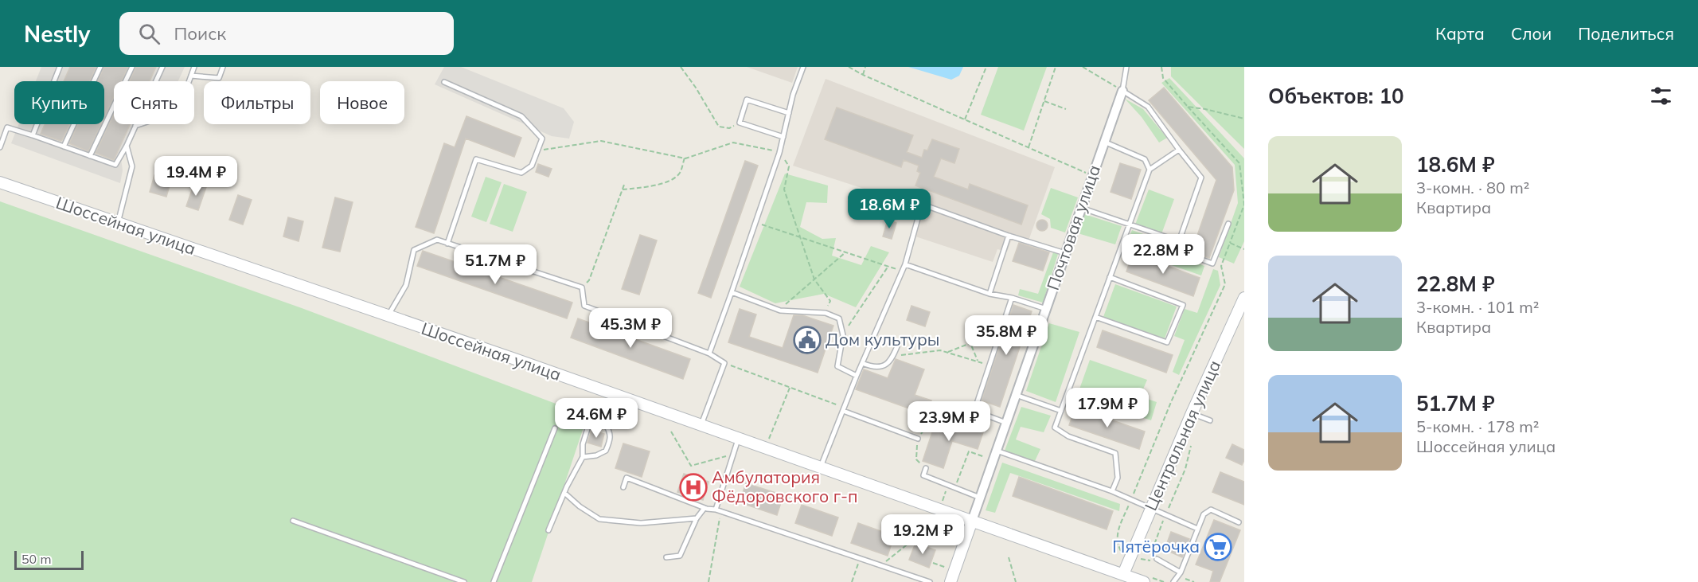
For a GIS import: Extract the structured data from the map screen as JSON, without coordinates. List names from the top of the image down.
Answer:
{
  "streets": {
    "main road": ["Шоссейная улица", "Почтовая улица", "Центральная улица"]
  },
  "crossings": [
    ["Шоссейная улица", "Почтовая улица"],
    ["Шоссейная улица", "Центральная улица"]
  ],
  "places": {
    "public building": ["Дом культуры"],
    "hospital": ["Амбулатория Фёдоровского г-п"],
    "supermarket": ["Пятёрочка"]
  },
  "scale_bar": "50 m",
  "page": {
    "header": "Nestly",
    "search": "Поиск",
    "nav": ["Карта", "Слои", "Поделиться"],
    "heading": "Объектов: 10",
    "chip": [
      "Купить",
      "Снять",
      "Фильтры",
      "Новое"
    ],
    "list": [
      {
        "name": "18.6M ₽",
        "note": "3-комн. · 80 m² · Квартира"
      },
      {
        "name": "22.8M ₽",
        "note": "3-комн. · 101 m² · Квартира"
      },
      {
        "name": "51.7M ₽",
        "note": "5-комн. · 178 m² · Шоссейная улица"
      }
    ],
    "price": [
      "19.4M ₽",
      "18.6M ₽",
      "22.8M ₽",
      "51.7M ₽",
      "45.3M ₽",
      "35.8M ₽",
      "17.9M ₽",
      "24.6M ₽",
      "23.9M ₽",
      "19.2M ₽"
    ],
    "scale": "50 m"
  }
}
